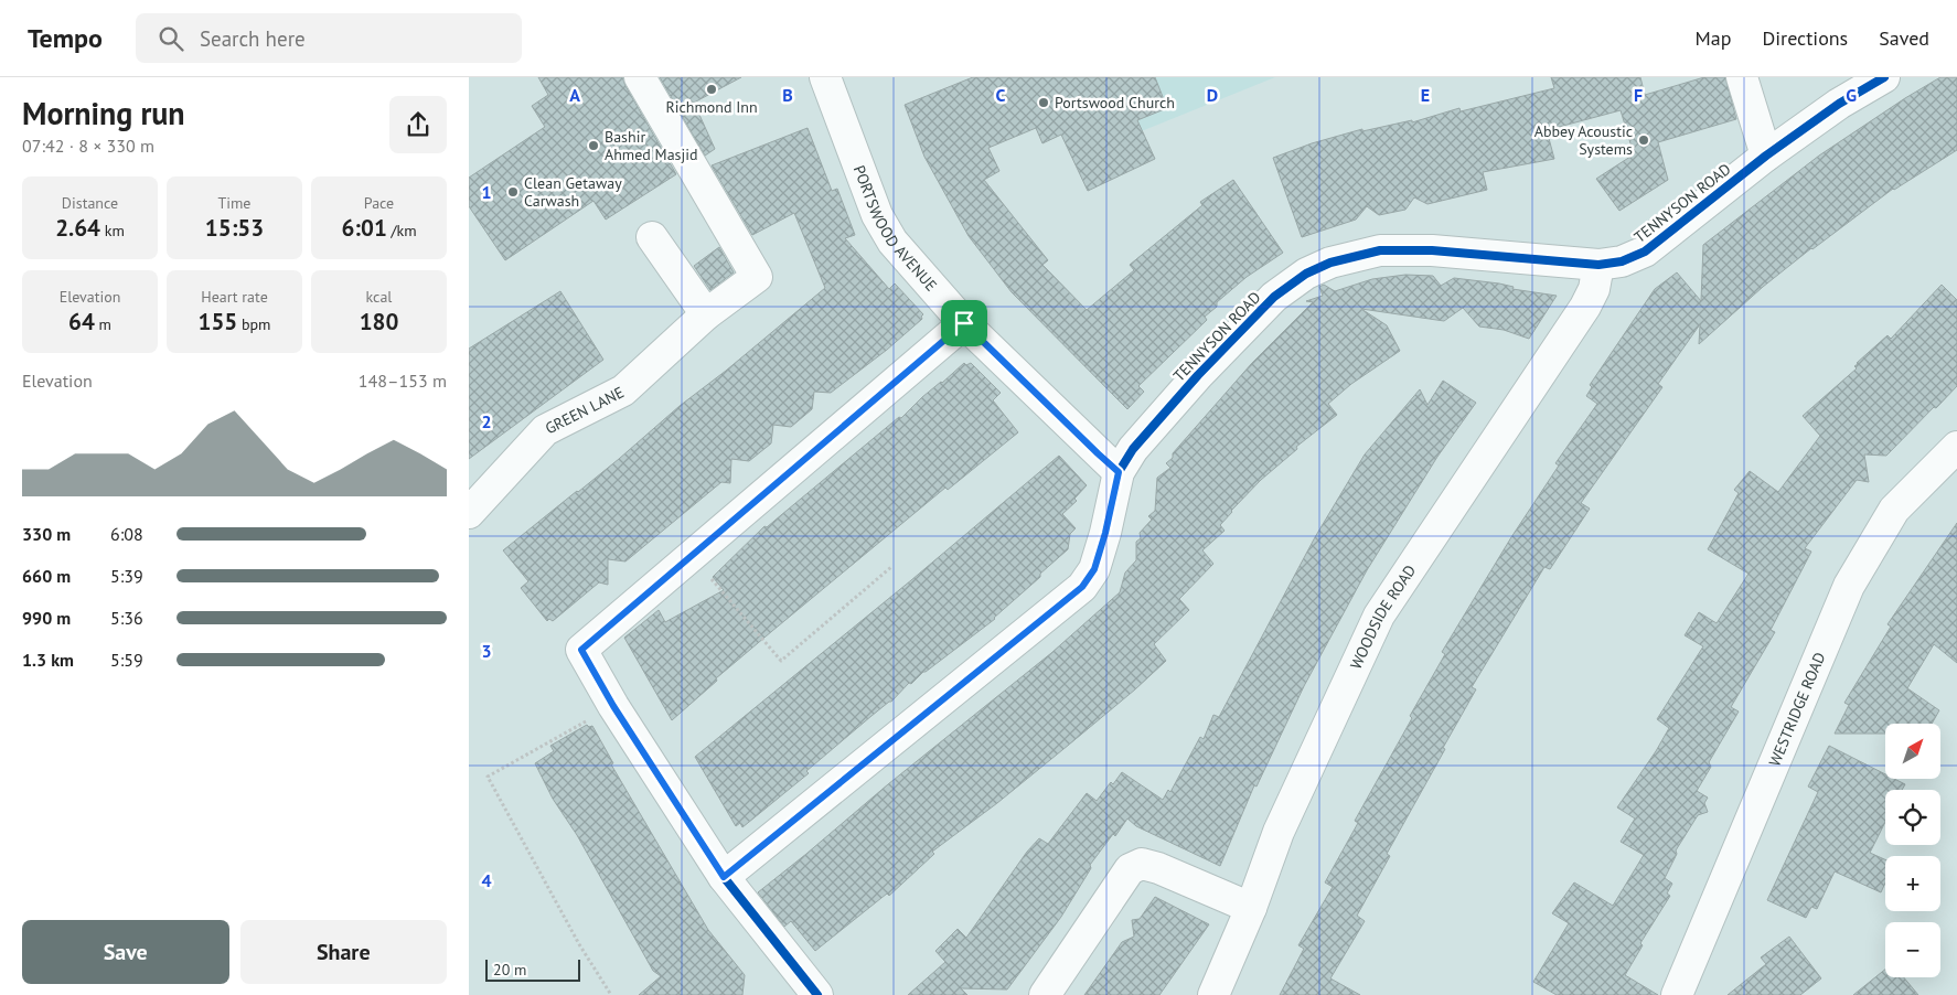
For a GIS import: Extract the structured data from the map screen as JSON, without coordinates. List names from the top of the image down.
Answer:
{
  "streets": {
    "street": [
      "TENNYSON ROAD",
      "PORTSWOOD AVENUE",
      "GREEN LANE",
      "WOODSIDE ROAD",
      "WESTRIDGE ROAD"
    ]
  },
  "crossings": [
    ["TENNYSON ROAD", "PORTSWOOD AVENUE"],
    ["TENNYSON ROAD", "WOODSIDE ROAD"]
  ],
  "places": [
    "Richmond Inn",
    "Portswood Church",
    "Abbey Acoustic Systems",
    "Bashir Ahmed Masjid",
    "Clean Getaway Carwash"
  ],
  "scale_bar": "20 m",
  "north": "top right",
  "page": {
    "header": "Tempo",
    "search": "Search here",
    "nav": ["Map", "Directions", "Saved"],
    "heading": ["Morning run", "07:42 · 8 × 330 m"],
    "stats": [
      ["Distance", "2.64 km"],
      ["Time", "15:53"],
      ["Pace", "6:01 /km"],
      ["Elevation", "64 m"],
      ["Heart rate", "155 bpm"],
      ["kcal", "180"]
    ],
    "chart": ["Elevation", "148–153 m"],
    "list": [
      {
        "name": "330 m",
        "note": "6:08"
      },
      {
        "name": "660 m",
        "note": "5:39"
      },
      {
        "name": "990 m",
        "note": "5:36"
      },
      {
        "name": "1.3 km",
        "note": "5:59"
      }
    ],
    "map_buttons": ["+", "−"],
    "buttons": ["Save", "Share"],
    "scale": "20 m"
  },
  "grid": {
    "columns": [
      "A",
      "B",
      "C",
      "D",
      "E",
      "F",
      "G"
    ],
    "rows": [
      "1",
      "2",
      "3",
      "4"
    ]
  }
}
